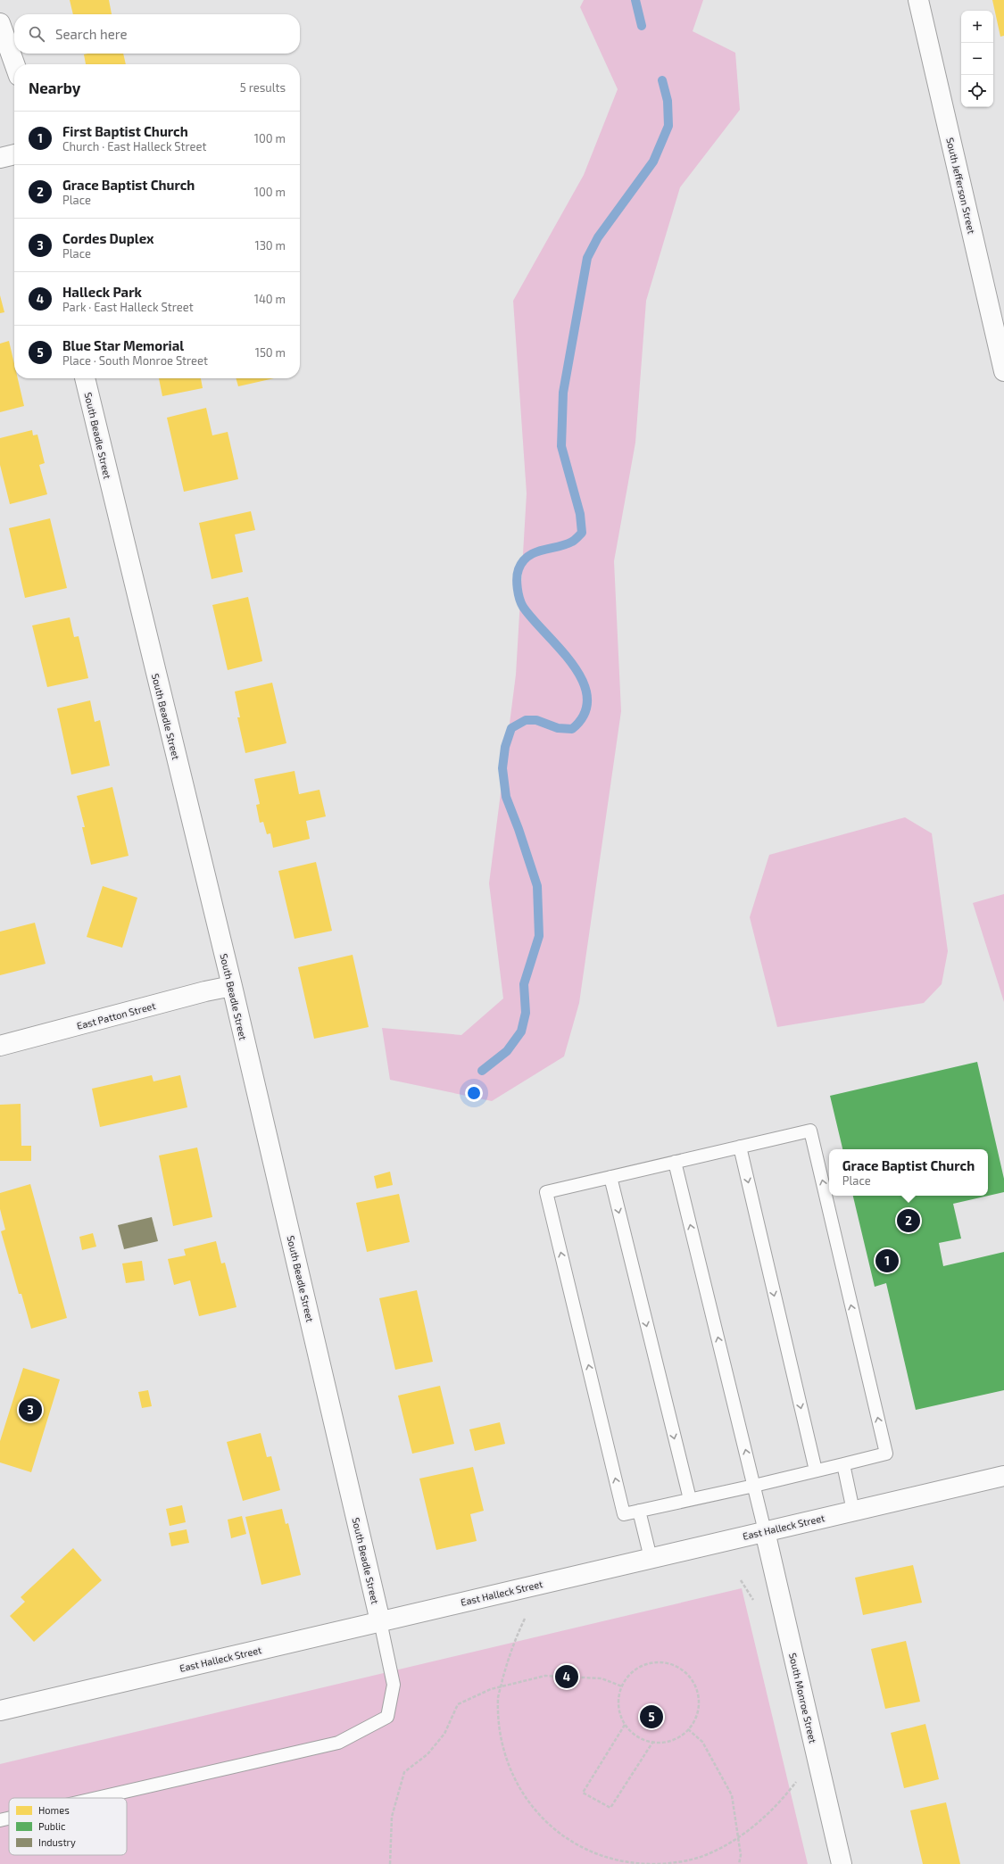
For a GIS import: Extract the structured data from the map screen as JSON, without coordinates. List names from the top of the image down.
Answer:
{
  "streets": {
    "street": [
      "South Jefferson Street",
      "South Beadle Street",
      "East Patton Street",
      "East Halleck Street",
      "South Monroe Street"
    ]
  },
  "crossings": [
    ["South Beadle Street", "East Patton Street"],
    ["South Beadle Street", "East Halleck Street"],
    ["East Halleck Street", "South Monroe Street"]
  ],
  "legend": ["Homes", "Public", "Industry"],
  "page": {
    "map_buttons": ["+", "−"],
    "search": "Search here",
    "heading": ["Nearby", "5 results"],
    "list": [
      {
        "mark": "1",
        "name": "First Baptist Church",
        "note": "Church · East Halleck Street",
        "value": "100 m"
      },
      {
        "mark": "2",
        "name": "Grace Baptist Church",
        "note": "Place",
        "value": "100 m"
      },
      {
        "mark": "3",
        "name": "Cordes Duplex",
        "note": "Place",
        "value": "130 m"
      },
      {
        "mark": "4",
        "name": "Halleck Park",
        "note": "Park · East Halleck Street",
        "value": "140 m"
      },
      {
        "mark": "5",
        "name": "Blue Star Memorial",
        "note": "Place · South Monroe Street",
        "value": "150 m"
      }
    ],
    "popup": ["Grace Baptist Church", "Place"],
    "pins": [
      "2",
      "1",
      "3",
      "4",
      "5"
    ]
  }
}
